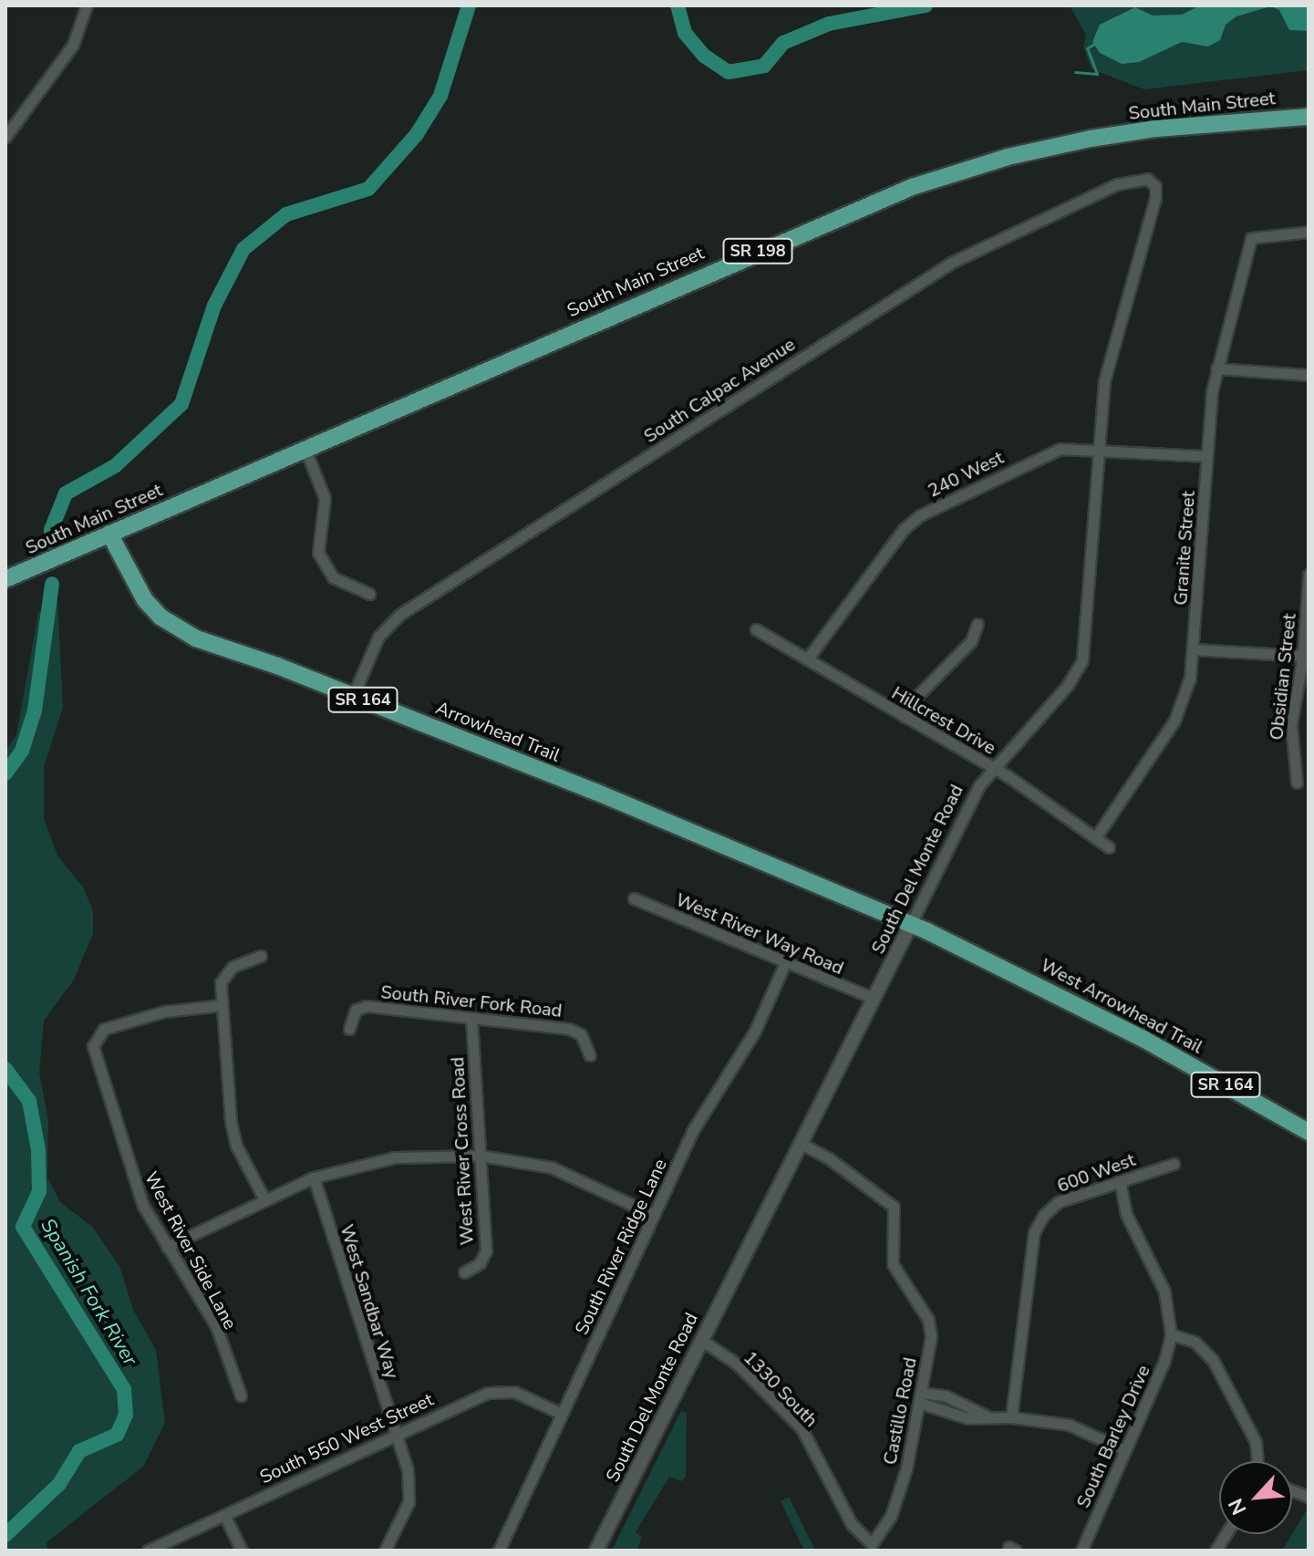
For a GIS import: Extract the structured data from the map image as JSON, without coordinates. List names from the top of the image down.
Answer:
{
  "streets": {
    "main road": [
      "South Main Street",
      "SR 198",
      "SR 164",
      "Arrowhead Trail",
      "West Arrowhead Trail"
    ],
    "street": [
      "South Calpac Avenue",
      "240 West",
      "Granite Street",
      "Obsidian Street",
      "Hillcrest Drive",
      "South Del Monte Road",
      "West River Way Road",
      "South River Fork Road",
      "West River Cross Road",
      "600 West",
      "South River Ridge Lane",
      "West River Side Lane",
      "West Sandbar Way",
      "1330 South",
      "Castillo Road",
      "South Barley Drive",
      "South 550 West Street"
    ]
  },
  "crossings": [
    ["South Main Street", "Arrowhead Trail"],
    ["South Calpac Avenue", "Arrowhead Trail"],
    ["South Calpac Avenue", "South Del Monte Road"],
    ["240 West", "Granite Street"],
    ["240 West", "Hillcrest Drive"],
    ["240 West", "South Del Monte Road"],
    ["Granite Street", "Hillcrest Drive"],
    ["Hillcrest Drive", "South Del Monte Road"],
    ["Arrowhead Trail", "South Del Monte Road"],
    ["Arrowhead Trail", "West Arrowhead Trail"],
    ["South Del Monte Road", "West River Way Road"],
    ["South Del Monte Road", "West Arrowhead Trail"],
    ["South Del Monte Road", "1330 South"],
    ["South Del Monte Road", "Castillo Road"],
    ["West River Way Road", "South River Ridge Lane"],
    ["South River Fork Road", "West River Cross Road"],
    ["South River Ridge Lane", "South 550 West Street"],
    ["West Sandbar Way", "South 550 West Street"],
    ["1330 South", "Castillo Road"]
  ],
  "water": ["Spanish Fork River"],
  "north": "bottom left"
}
